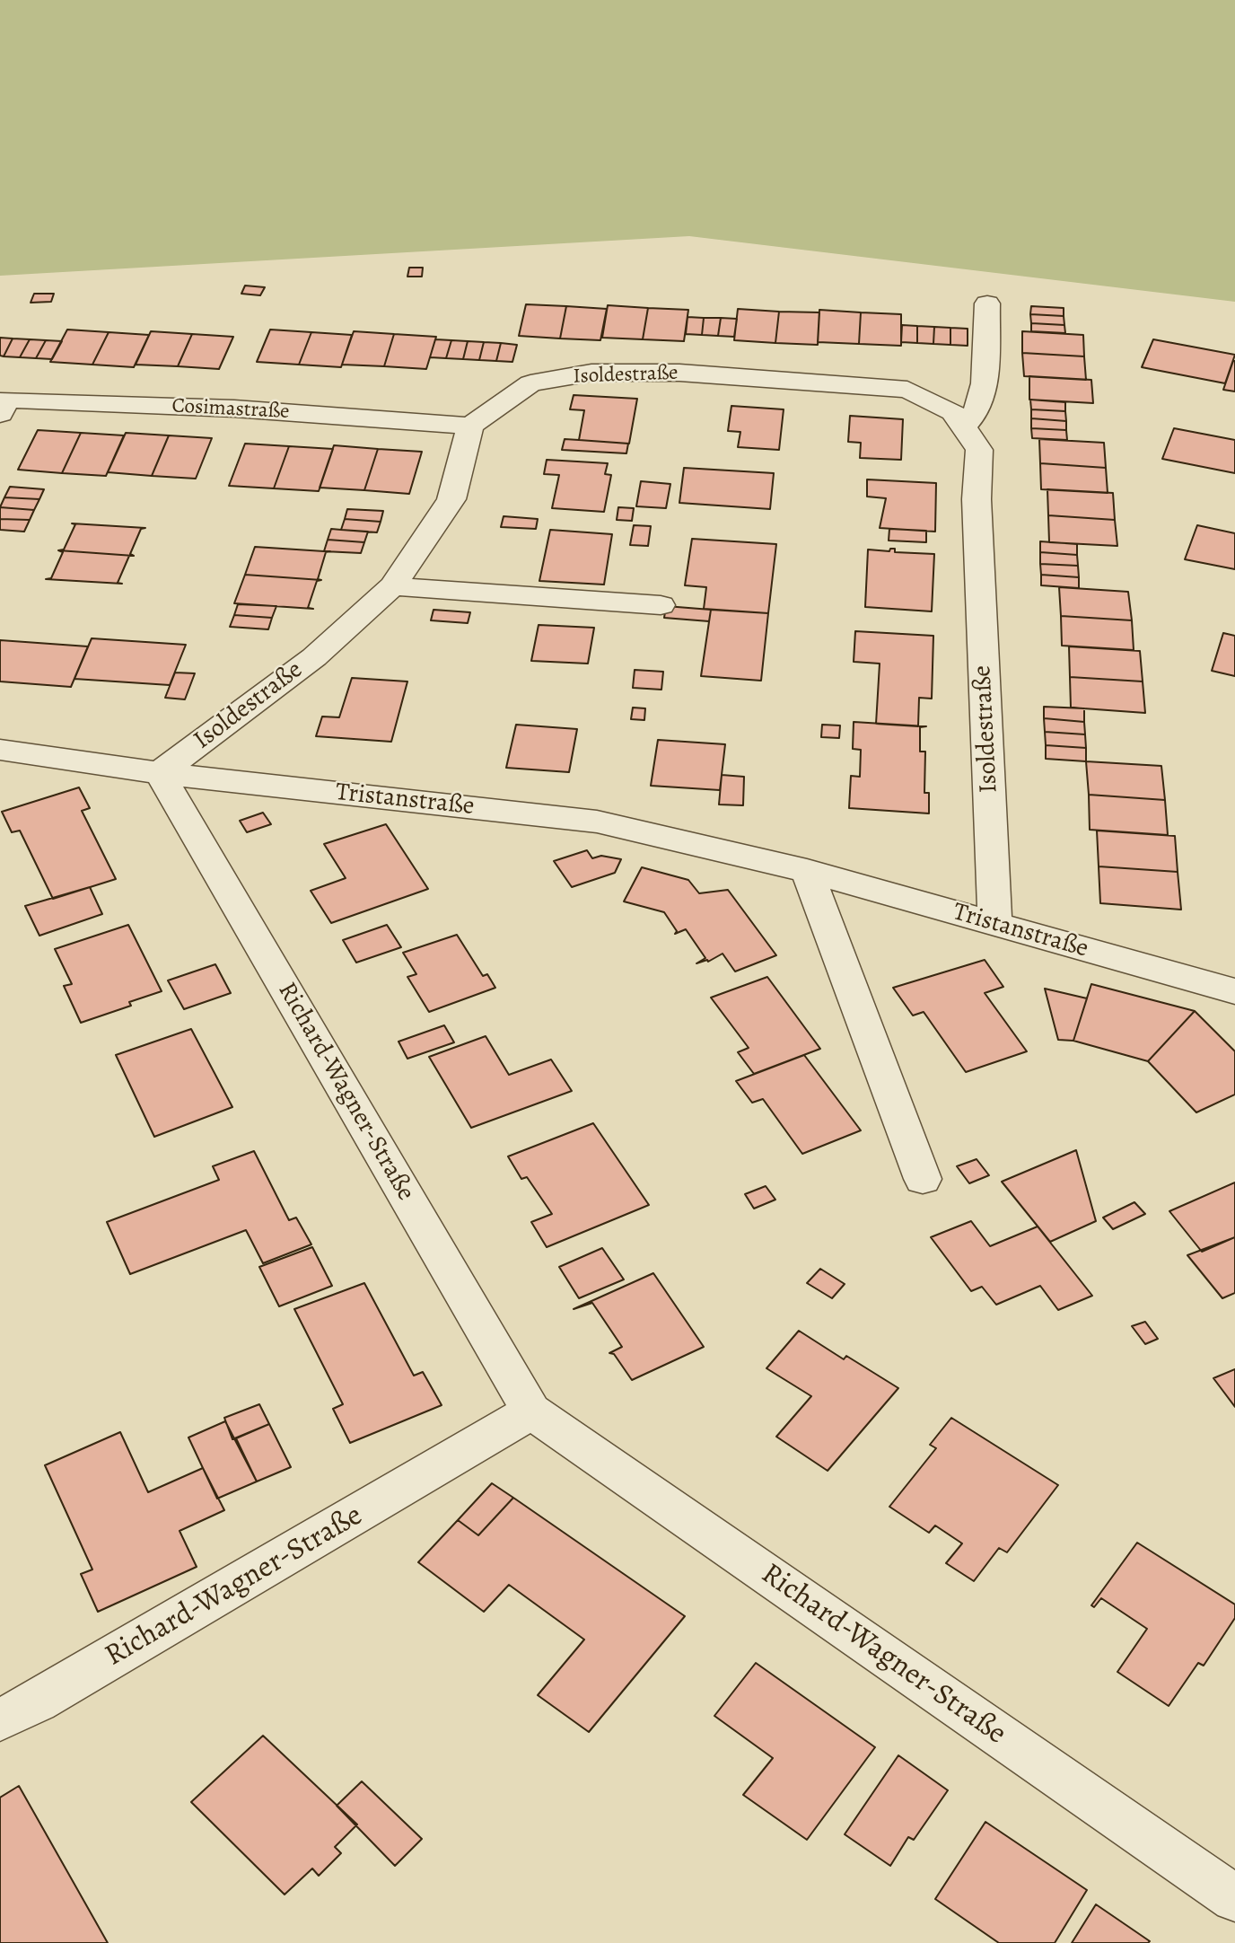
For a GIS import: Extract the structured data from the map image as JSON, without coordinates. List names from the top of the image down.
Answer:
{
  "streets": {
    "street": [
      "Isoldestraße",
      "Cosimastraße",
      "Tristanstraße",
      "Richard-Wagner-Straße"
    ]
  },
  "crossings": [
    ["Isoldestraße", "Cosimastraße"],
    ["Isoldestraße", "Tristanstraße"],
    ["Isoldestraße", "Richard-Wagner-Straße"],
    ["Tristanstraße", "Richard-Wagner-Straße"]
  ]
}
